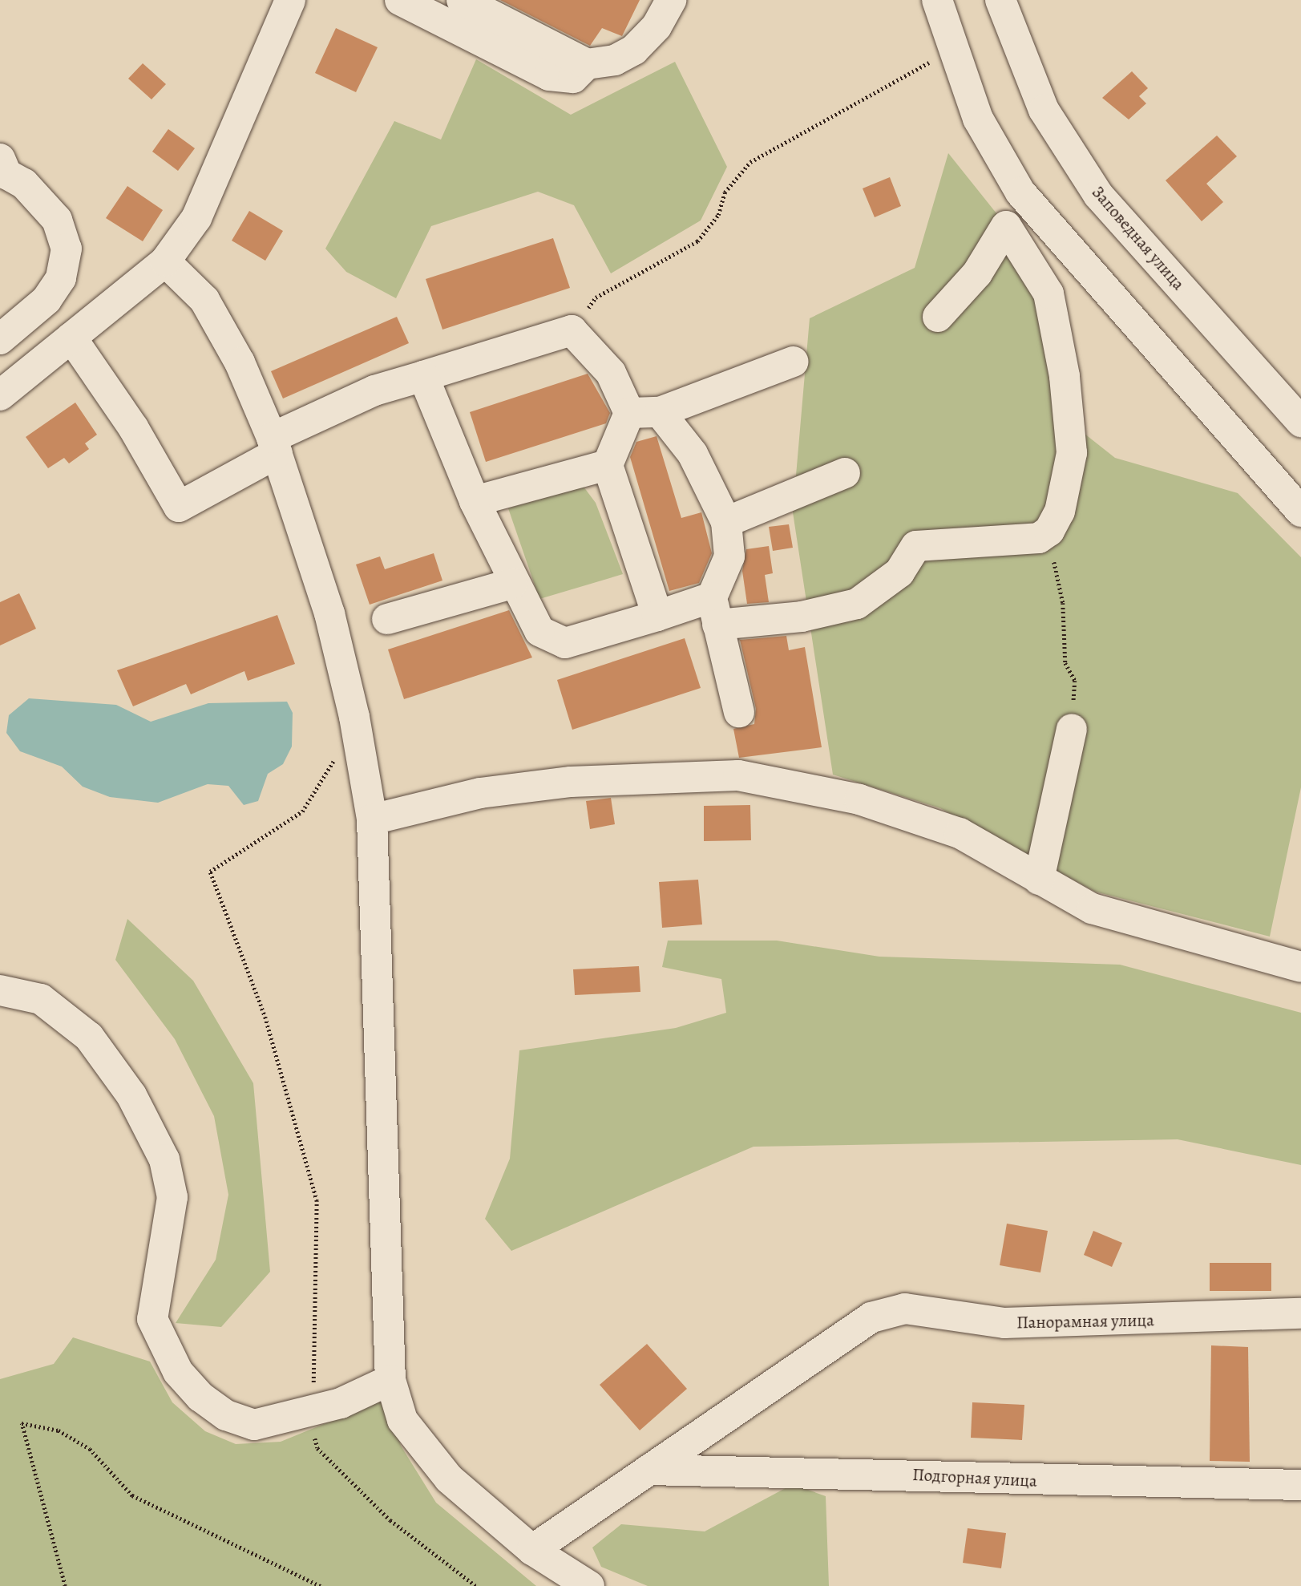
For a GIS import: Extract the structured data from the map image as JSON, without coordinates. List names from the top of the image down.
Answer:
{
  "streets": {
    "street": ["Заповедная улица", "Панорамная улица", "Подгорная улица"]
  },
  "crossings": [
    ["Панорамная улица", "Подгорная улица"]
  ]
}
